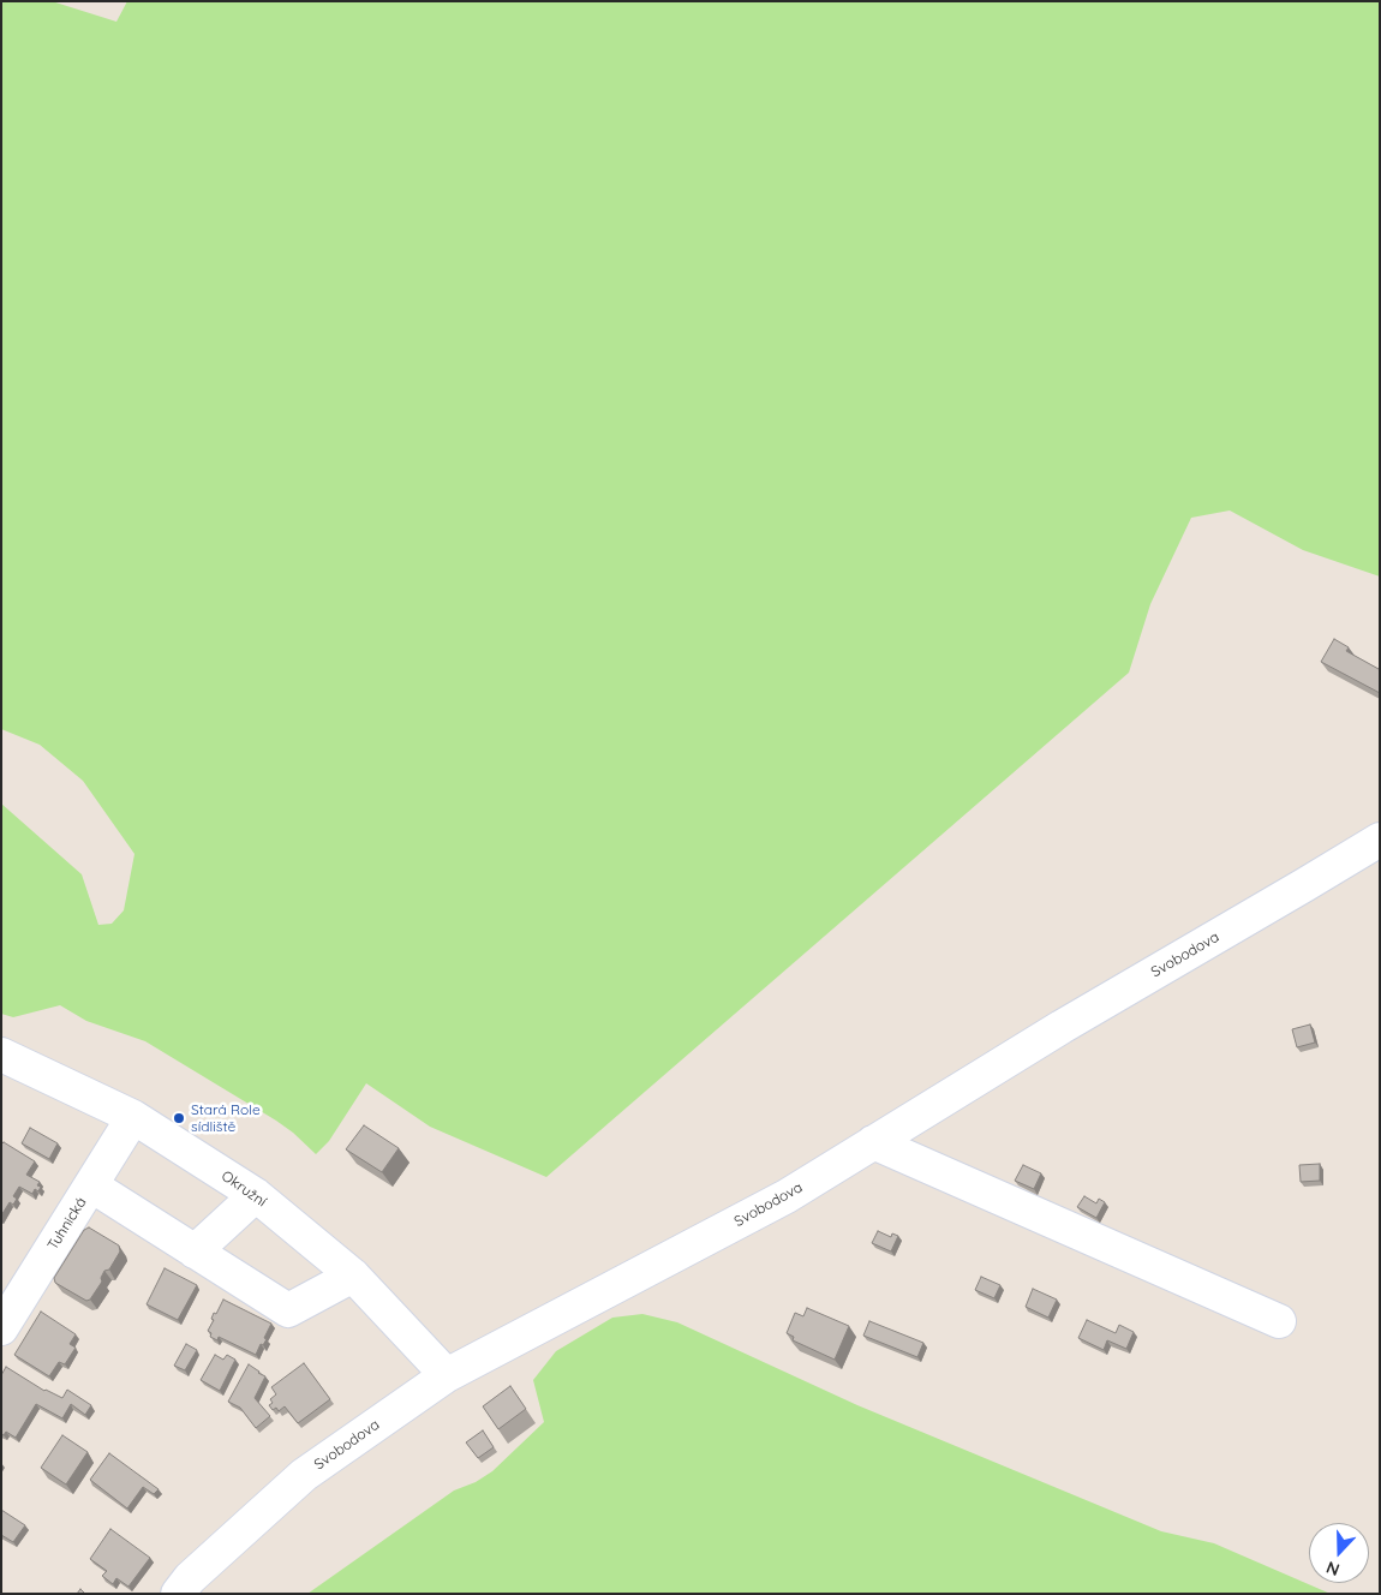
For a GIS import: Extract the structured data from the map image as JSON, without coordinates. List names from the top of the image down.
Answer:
{
  "streets": {
    "street": ["Svobodova", "Okružní", "Tuhnická"]
  },
  "crossings": [
    ["Svobodova", "Okružní"],
    ["Okružní", "Tuhnická"]
  ],
  "places": ["Stará Role sídliště"],
  "north": "bottom"
}
